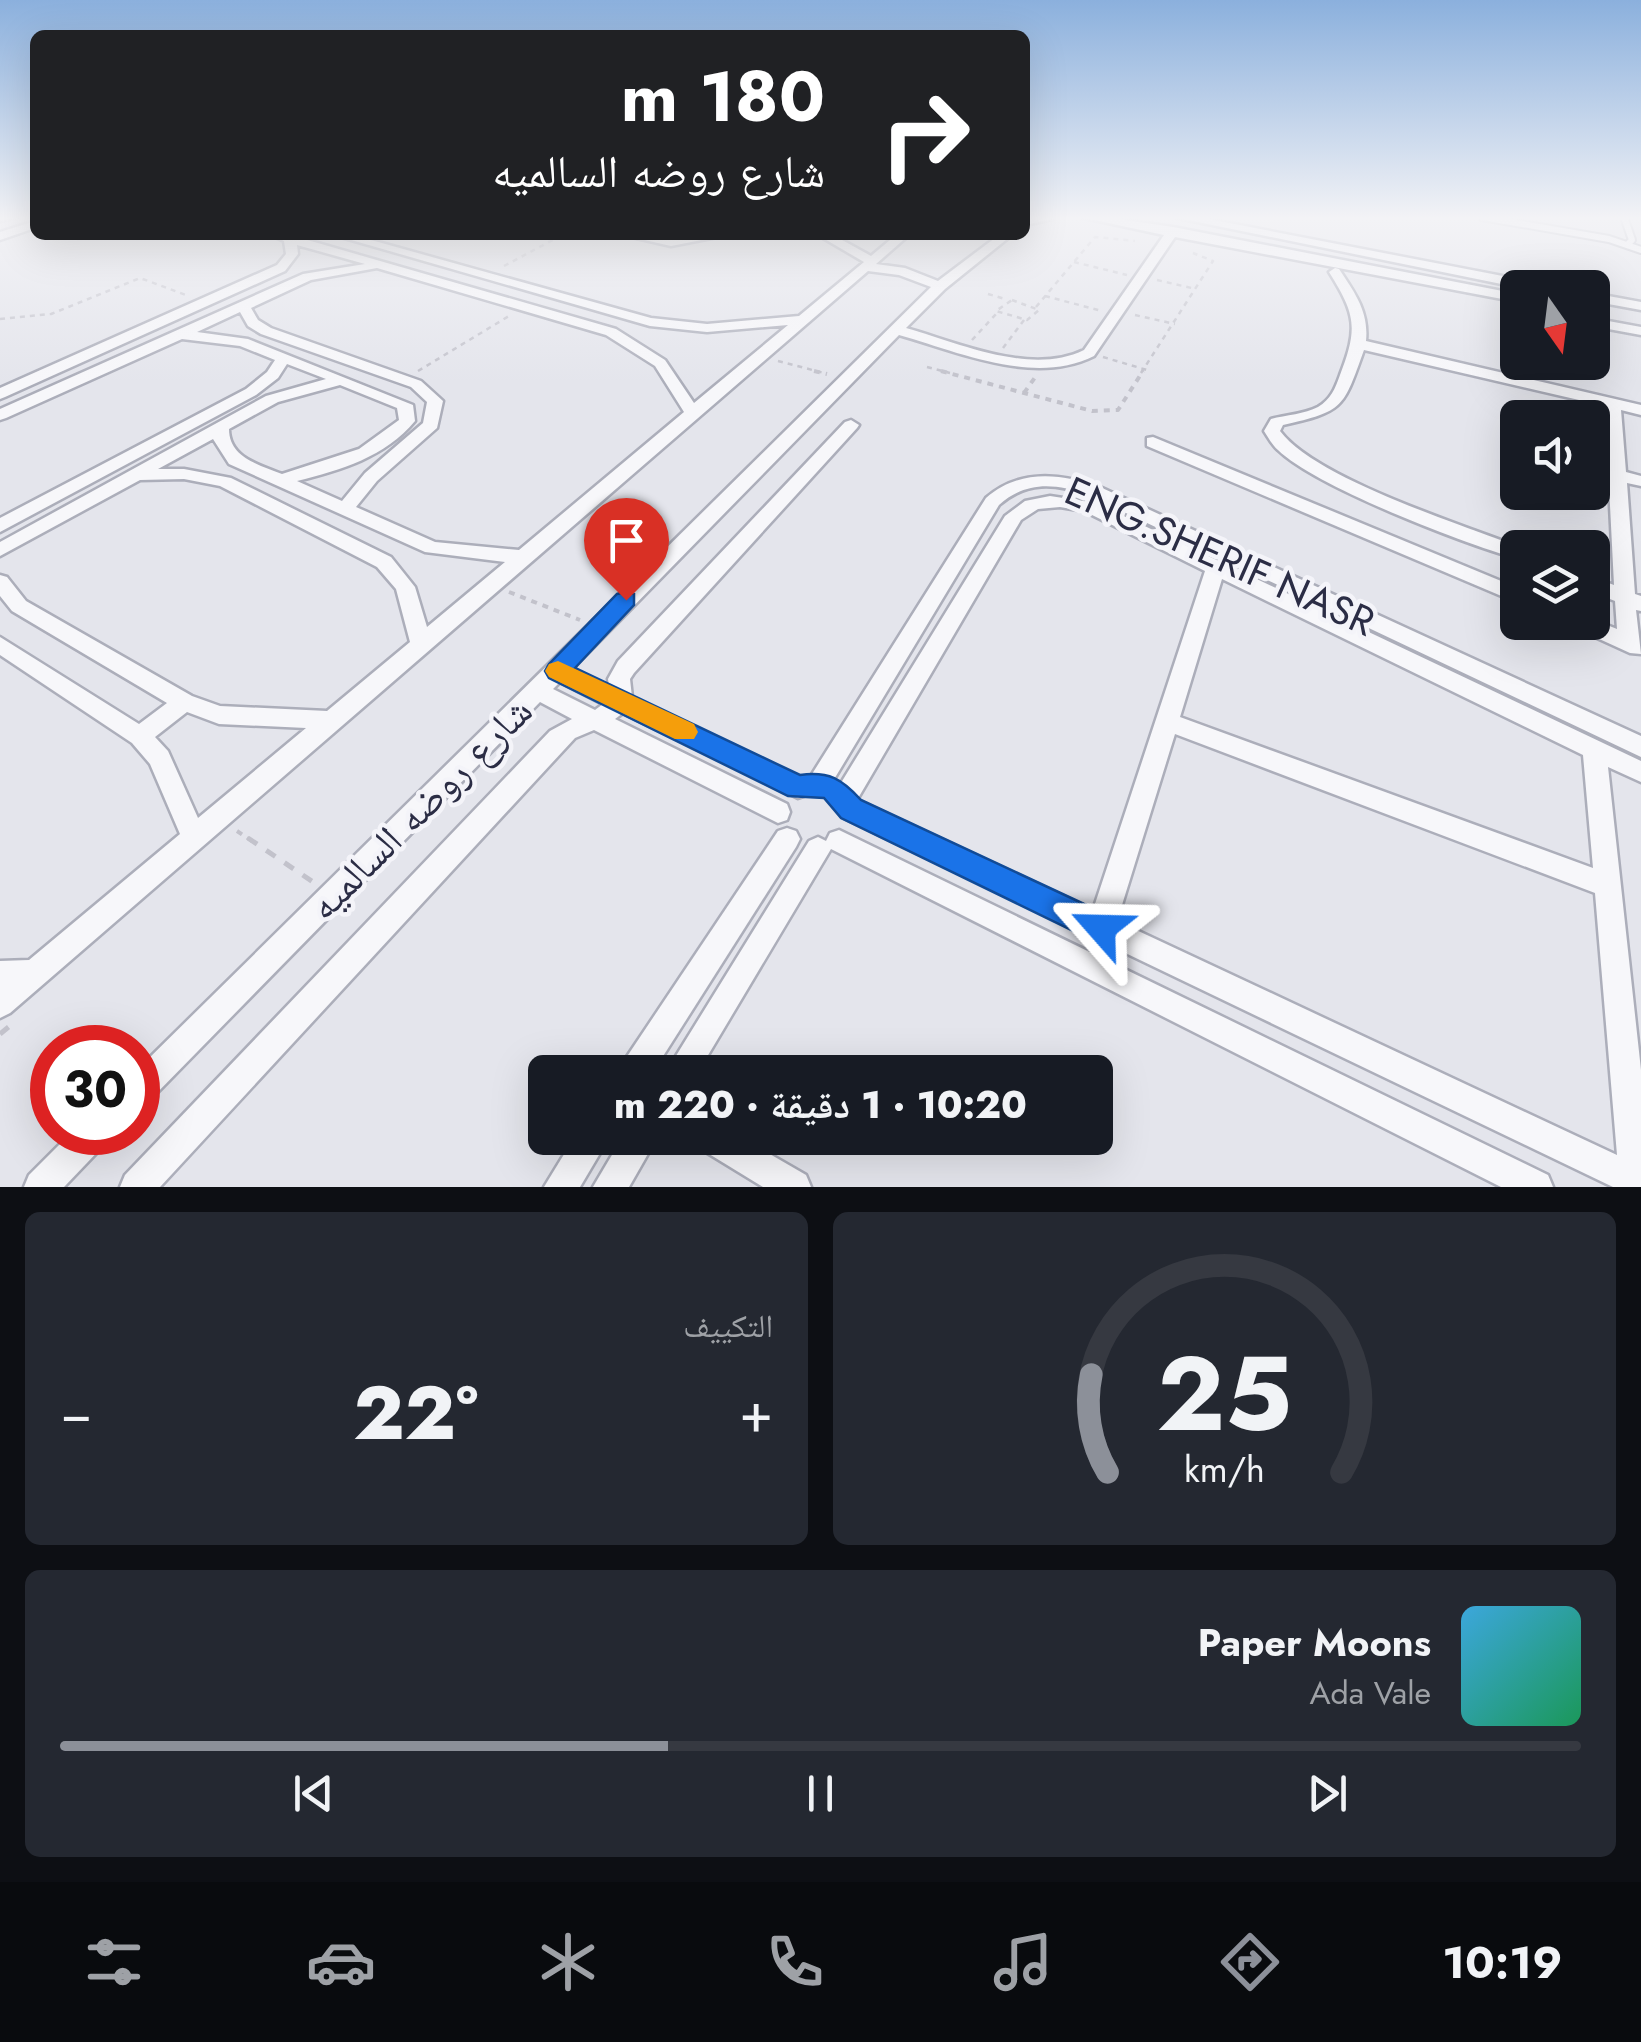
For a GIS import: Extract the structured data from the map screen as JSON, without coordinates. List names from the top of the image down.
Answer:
{
  "streets": {
    "street": ["ENG.SHERIF NASR", "شارع روضه السالميه"]
  },
  "north": "bottom",
  "page": {
    "turn": ["180 m", "شارع روضه السالميه"],
    "limit": "30",
    "trip": "10:20 · 1 دقيقة · 220 m",
    "tile": "التكييف",
    "heat": ["−", "22°", "+"],
    "song": ["Paper Moons", "Ada Vale"],
    "tabs": "10:19",
    "gauge": ["25", "km/h"]
  }
}
